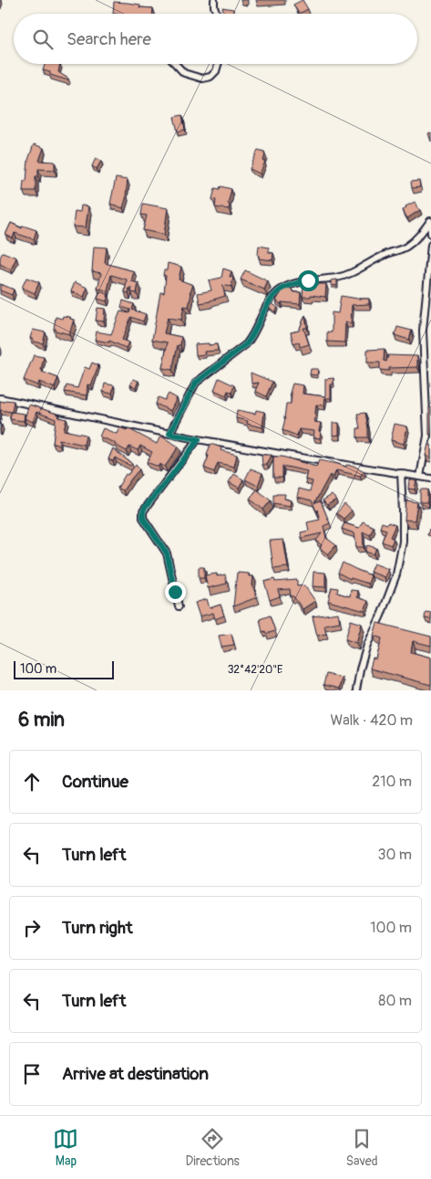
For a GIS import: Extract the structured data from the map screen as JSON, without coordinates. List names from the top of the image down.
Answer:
{
  "scale_bar": "100 m",
  "page": {
    "search": "Search here",
    "scale": "100 m",
    "heading": ["6 min", "Walk · 420 m"],
    "list": [
      ["Continue", "210 m"],
      ["Turn left", "30 m"],
      ["Turn right", "100 m"],
      ["Turn left", "80 m"],
      "Arrive at destination"
    ],
    "nav": ["Map", "Directions", "Saved"]
  },
  "coordinates": ["32°42'20\"E"]
}
